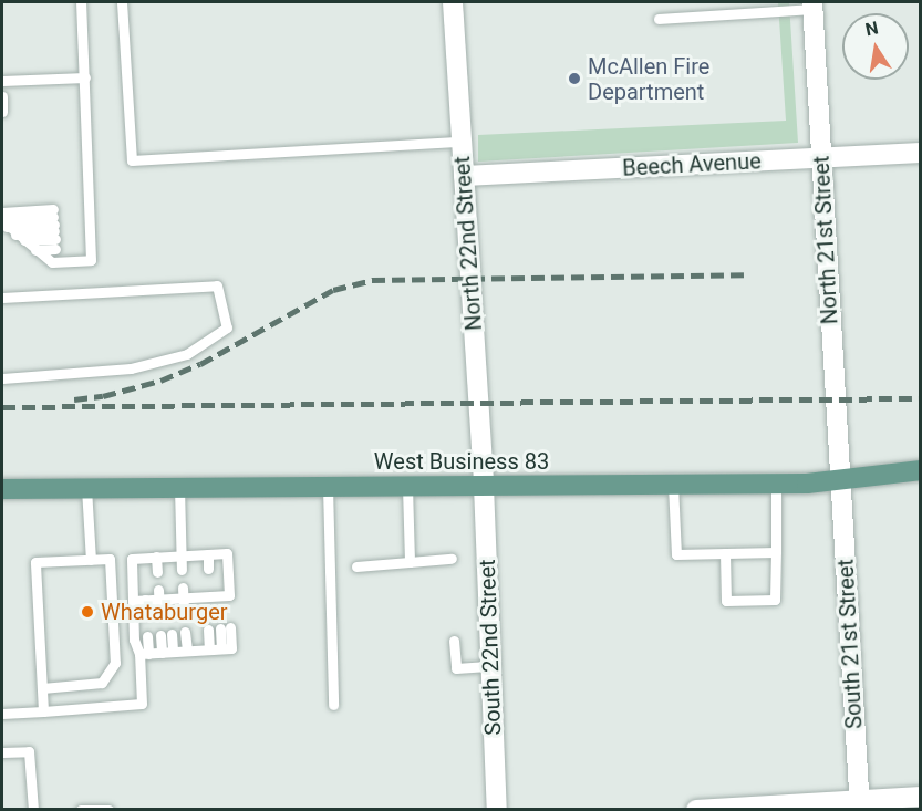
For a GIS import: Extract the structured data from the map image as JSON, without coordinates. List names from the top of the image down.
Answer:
{
  "streets": {
    "main road": ["West Business 83"],
    "street": [
      "Beech Avenue",
      "North 21st Street",
      "North 22nd Street",
      "South 21st Street",
      "South 22nd Street"
    ]
  },
  "crossings": [
    ["Beech Avenue", "North 21st Street"],
    ["Beech Avenue", "North 22nd Street"],
    ["North 21st Street", "West Business 83"],
    ["North 21st Street", "South 21st Street"],
    ["North 22nd Street", "West Business 83"],
    ["North 22nd Street", "South 22nd Street"],
    ["West Business 83", "South 21st Street"],
    ["West Business 83", "South 22nd Street"]
  ],
  "places": ["McAllen Fire Department", "Whataburger"],
  "north": "top"
}
